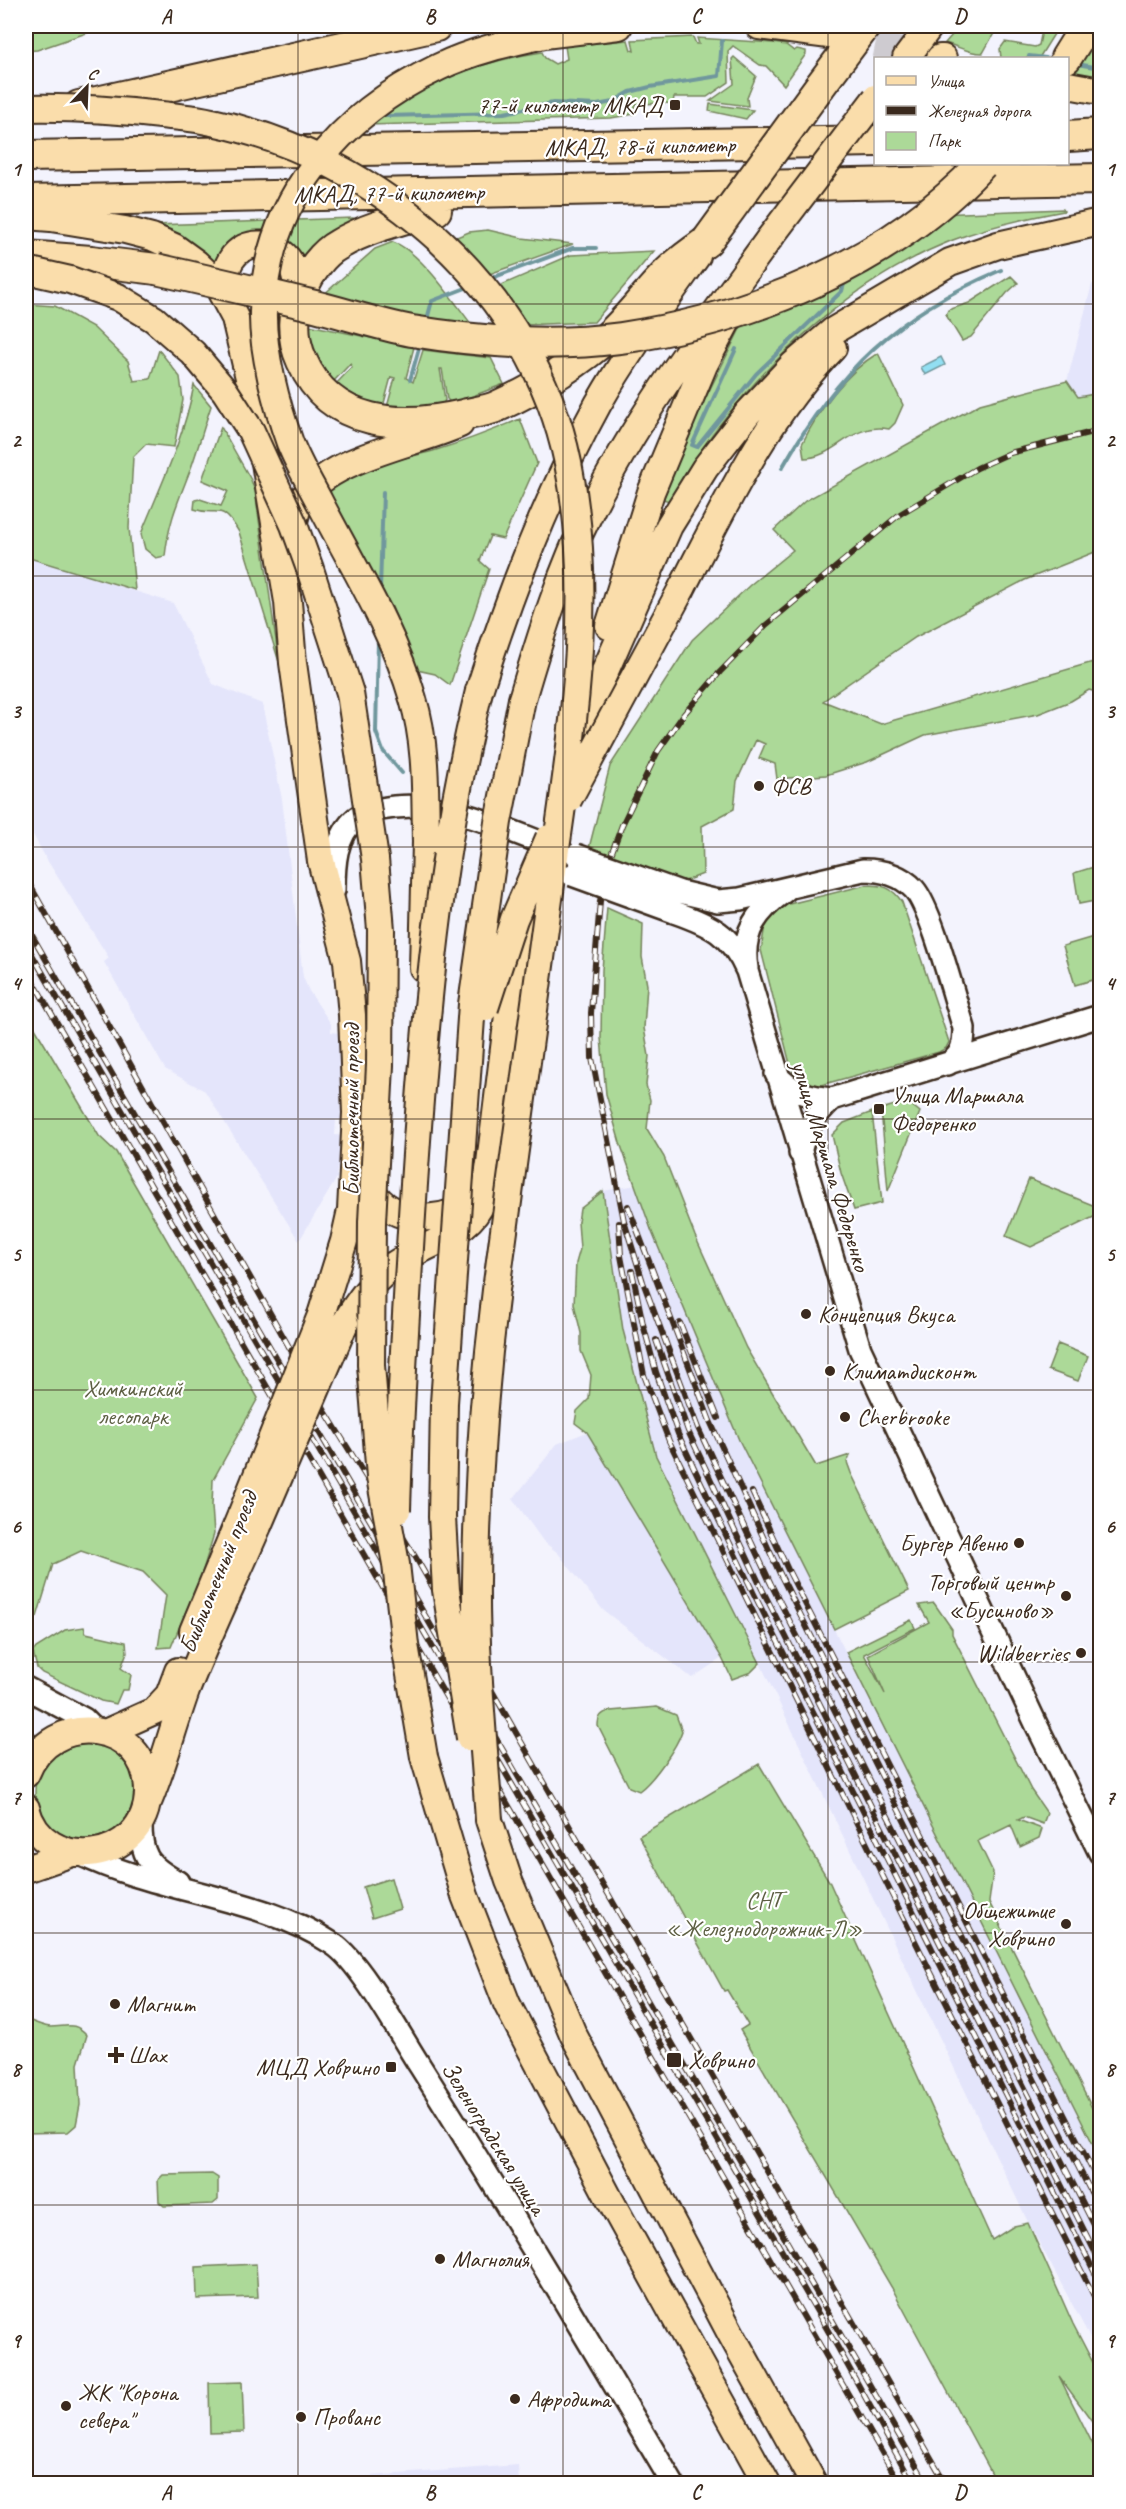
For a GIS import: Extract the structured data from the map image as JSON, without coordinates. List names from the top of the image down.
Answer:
{
  "streets": {
    "highway": ["МКАД, 78-й километр", "МКАД, 77-й километр"],
    "main road": ["Библиотечный проезд"],
    "street": ["улица Маршала Федоренко", "Зеленоградская улица"]
  },
  "crossings": [
    ["МКАД, 78-й километр", "МКАД, 77-й километр"],
    ["Библиотечный проезд", "Зеленоградская улица"]
  ],
  "parks": ["Химкинский лесопарк", "СНТ «Железнодорожник-Л»"],
  "places": {
    "transit": [
      "77-й километр МКАД",
      "Улица Маршала Федоренко",
      "Ховрино",
      "МЦД Ховрино"
    ],
    "other": [
      "ФСВ",
      "Концепция Вкуса",
      "Климатдисконт",
      "Cherbrooke",
      "Бургер Авеню",
      "Торговый центр «Бусиново»",
      "Wildberries",
      "Общежитие Ховрино",
      "Магнит",
      "Магнолия",
      "Афродита",
      "ЖК \"Корона севера\"",
      "Прованс"
    ],
    "health": ["Шах"]
  },
  "legend": ["Улица", "Железная дорога", "Парк"],
  "north": "top right",
  "grid": {
    "columns": [
      "A",
      "B",
      "C",
      "D"
    ],
    "rows": [
      "1",
      "2",
      "3",
      "4",
      "5",
      "6",
      "7",
      "8",
      "9"
    ]
  }
}
